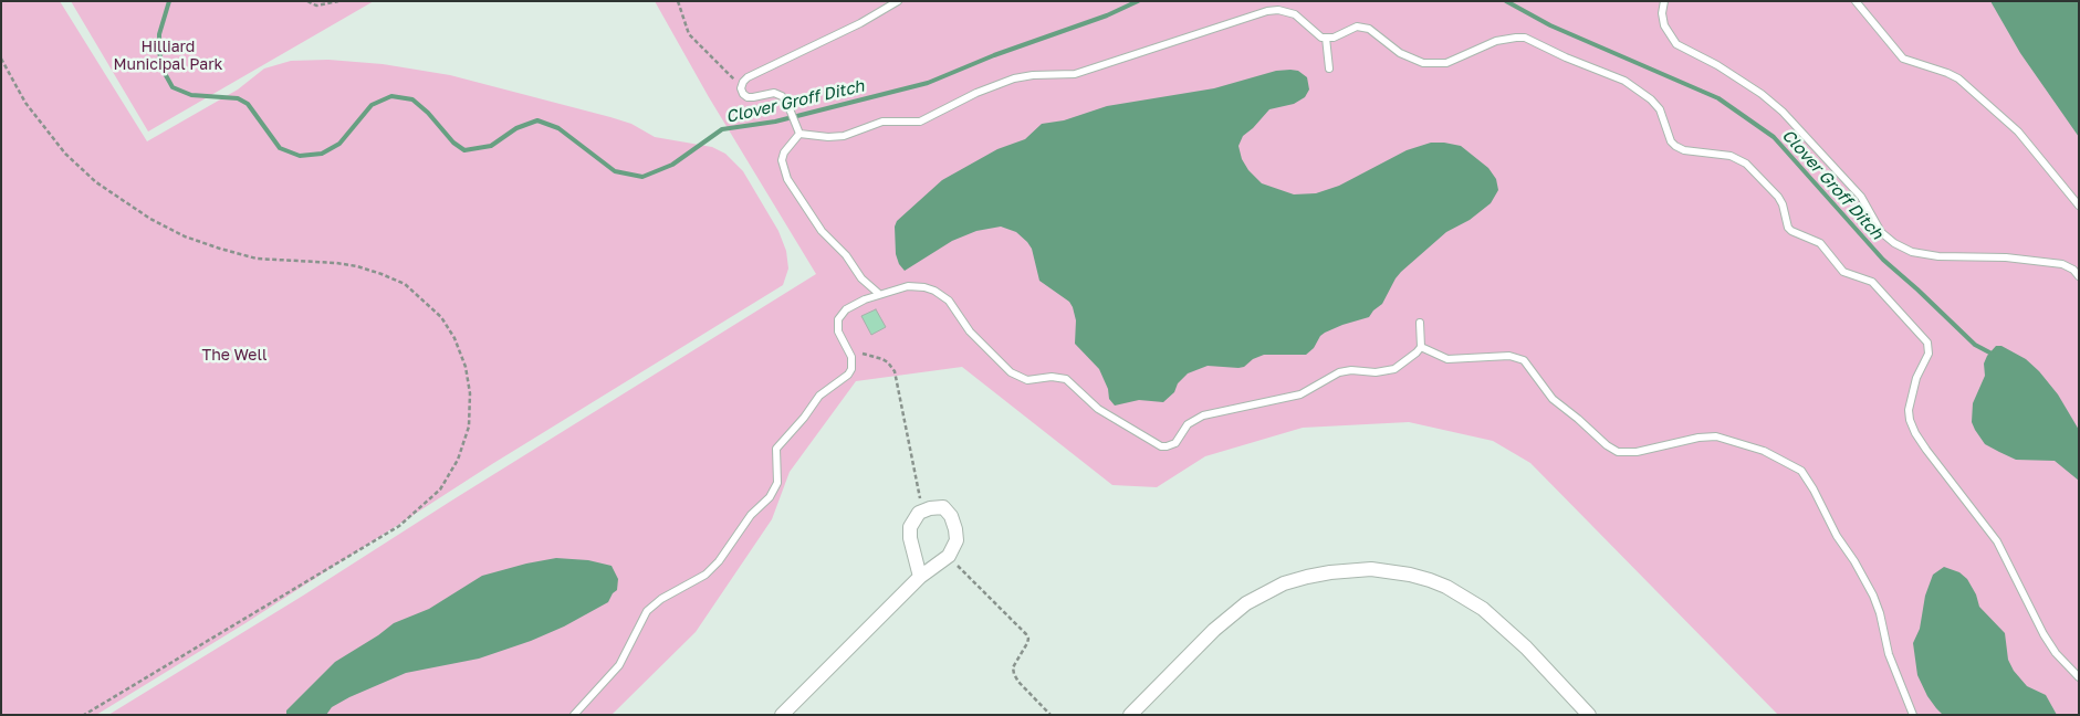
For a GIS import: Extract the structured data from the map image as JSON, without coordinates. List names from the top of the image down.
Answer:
{
  "water": ["Clover Groff Ditch"],
  "parks": ["Hilliard Municipal Park", "The Well"]
}
